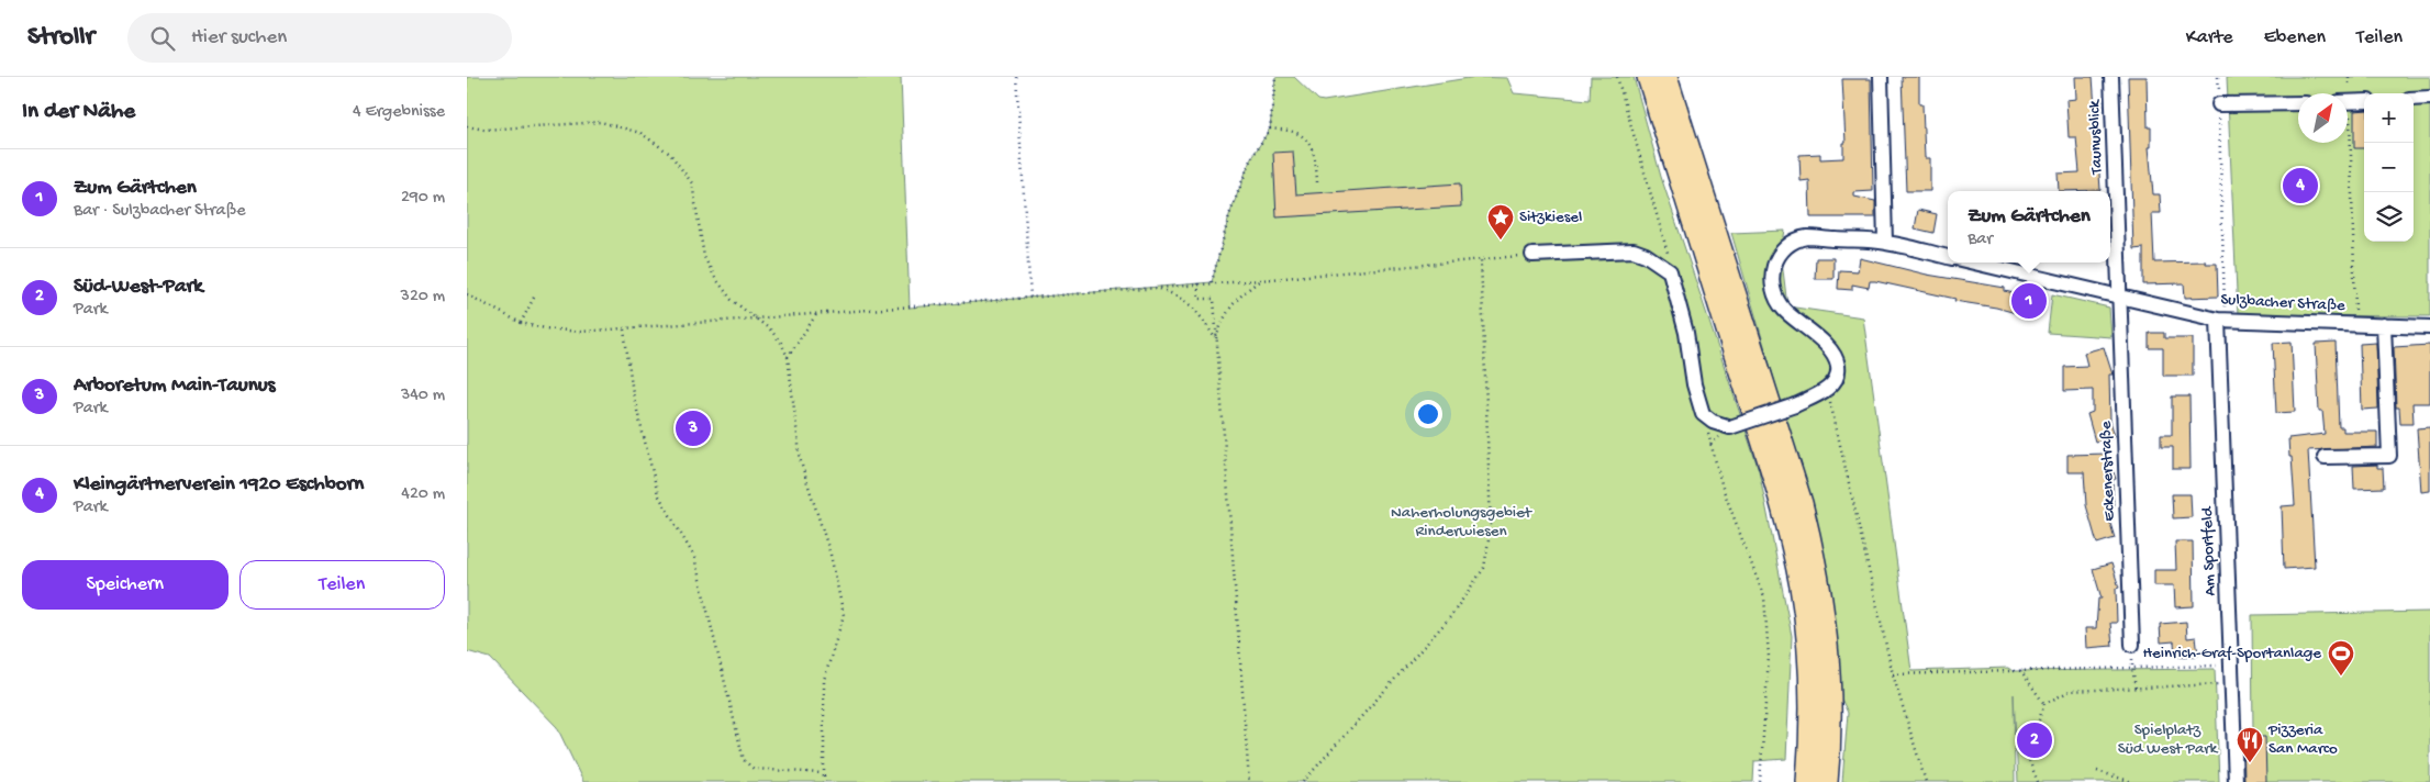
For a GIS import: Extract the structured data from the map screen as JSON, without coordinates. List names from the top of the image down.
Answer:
{
  "streets": {
    "street": [
      "Taunusblick",
      "Sulzbacher Straße",
      "Eckenerstraße",
      "Am Sportfeld"
    ]
  },
  "crossings": [
    ["Taunusblick", "Sulzbacher Straße"],
    ["Taunusblick", "Eckenerstraße"],
    ["Sulzbacher Straße", "Eckenerstraße"],
    ["Sulzbacher Straße", "Am Sportfeld"]
  ],
  "parks": ["Naherholungsgebiet Rinderwiesen", "Spielplatz Süd West Park"],
  "places": {
    "place": ["Sitzkiesel"],
    "sports": ["Heinrich-Graf-Sportanlage"],
    "restaurant": ["Pizzeria San Marco"]
  },
  "north": "top right",
  "page": {
    "header": "Strollr",
    "search": "Hier suchen",
    "nav": ["Karte", "Ebenen", "Teilen"],
    "heading": ["In der Nähe", "4 Ergebnisse"],
    "map_buttons": ["+", "−"],
    "list": [
      {
        "mark": "1",
        "name": "Zum Gärtchen",
        "note": "Bar · Sulzbacher Straße",
        "value": "290 m"
      },
      {
        "mark": "2",
        "name": "Süd-West-Park",
        "note": "Park",
        "value": "320 m"
      },
      {
        "mark": "3",
        "name": "Arboretum Main-Taunus",
        "note": "Park",
        "value": "340 m"
      },
      {
        "mark": "4",
        "name": "Kleingärtnerverein 1920 Eschborn",
        "note": "Park",
        "value": "420 m"
      }
    ],
    "pins": [
      "4",
      "1",
      "3",
      "2"
    ],
    "popup": ["Zum Gärtchen", "Bar"],
    "buttons": ["Speichern", "Teilen"]
  }
}
